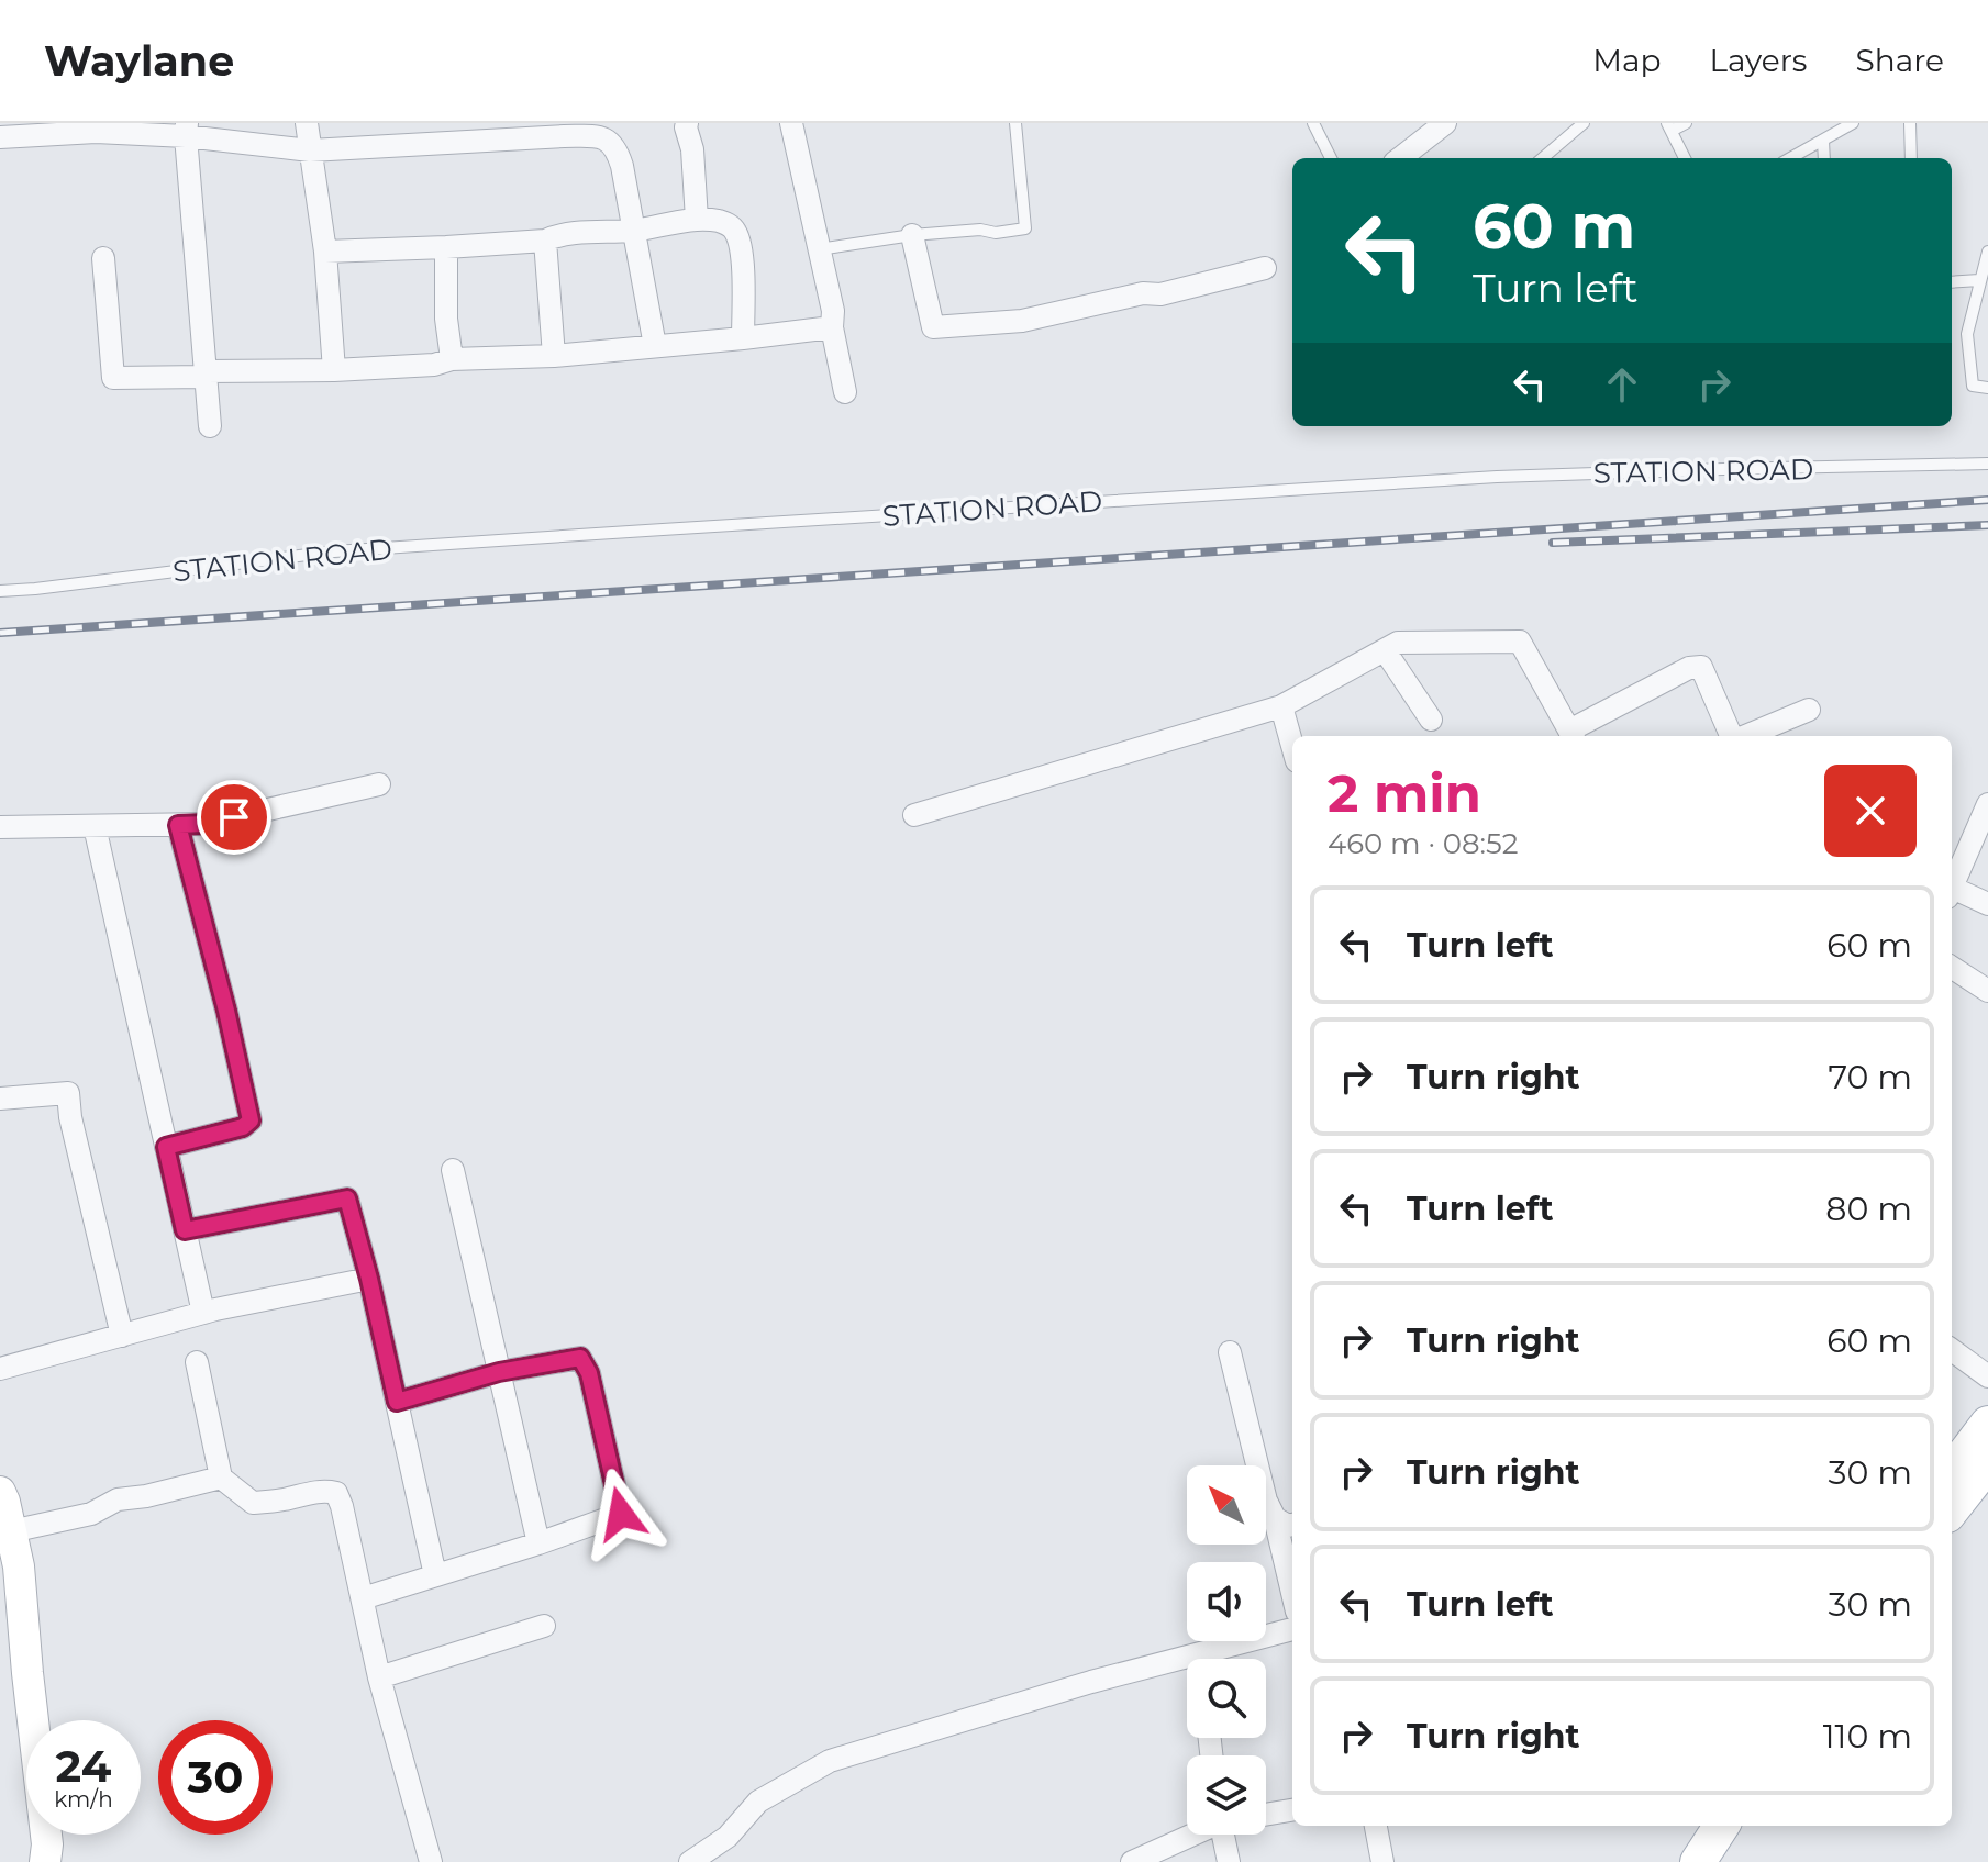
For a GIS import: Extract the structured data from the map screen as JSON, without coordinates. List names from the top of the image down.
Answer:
{
  "streets": {
    "lane": ["STATION ROAD"]
  },
  "north": "top left",
  "page": {
    "header": "Waylane",
    "nav": ["Map", "Layers", "Share"],
    "turn": ["60 m", "Turn left"],
    "heading": ["2 min", "460 m · 08:52"],
    "list": [
      {
        "name": "Turn left",
        "value": "60 m"
      },
      {
        "name": "Turn right",
        "value": "70 m"
      },
      {
        "name": "Turn left",
        "value": "80 m"
      },
      {
        "name": "Turn right",
        "value": "60 m"
      },
      {
        "name": "Turn right",
        "value": "30 m"
      },
      {
        "name": "Turn left",
        "value": "30 m"
      },
      {
        "name": "Turn right",
        "value": "110 m"
      }
    ],
    "speed": "24 km/h",
    "limit": "30"
  }
}
